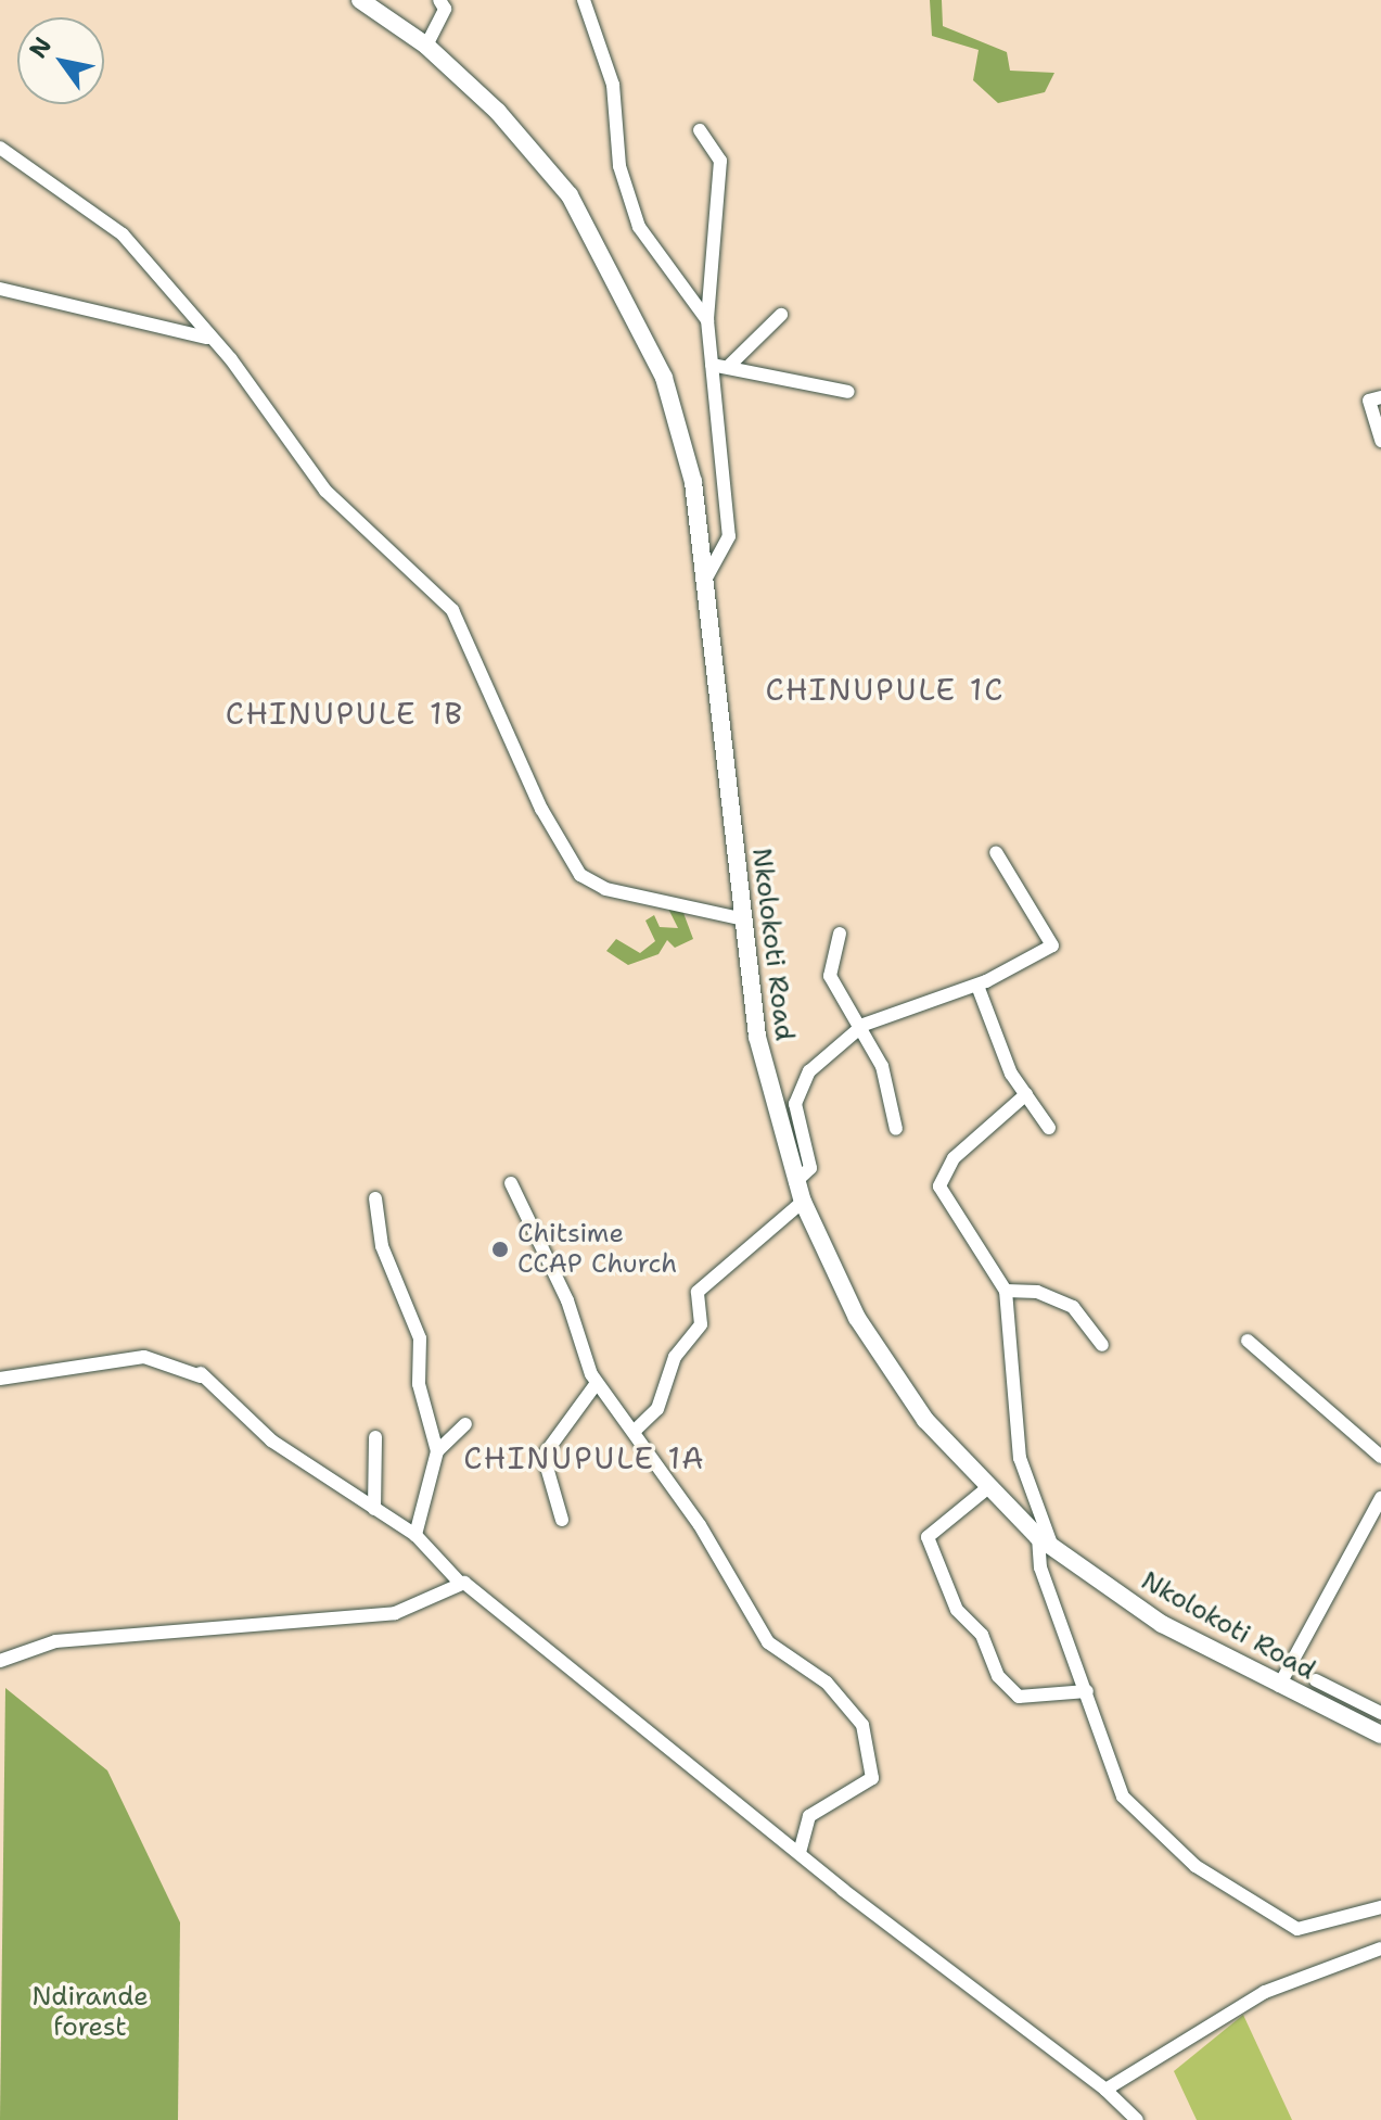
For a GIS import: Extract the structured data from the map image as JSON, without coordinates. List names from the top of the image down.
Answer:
{
  "streets": {
    "main road": ["Nkolokoti Road"]
  },
  "districts": ["CHINUPULE 1C", "CHINUPULE 1B", "CHINUPULE 1A"],
  "parks": ["Ndirande forest"],
  "places": ["Chitsime CCAP Church"],
  "north": "top left"
}
